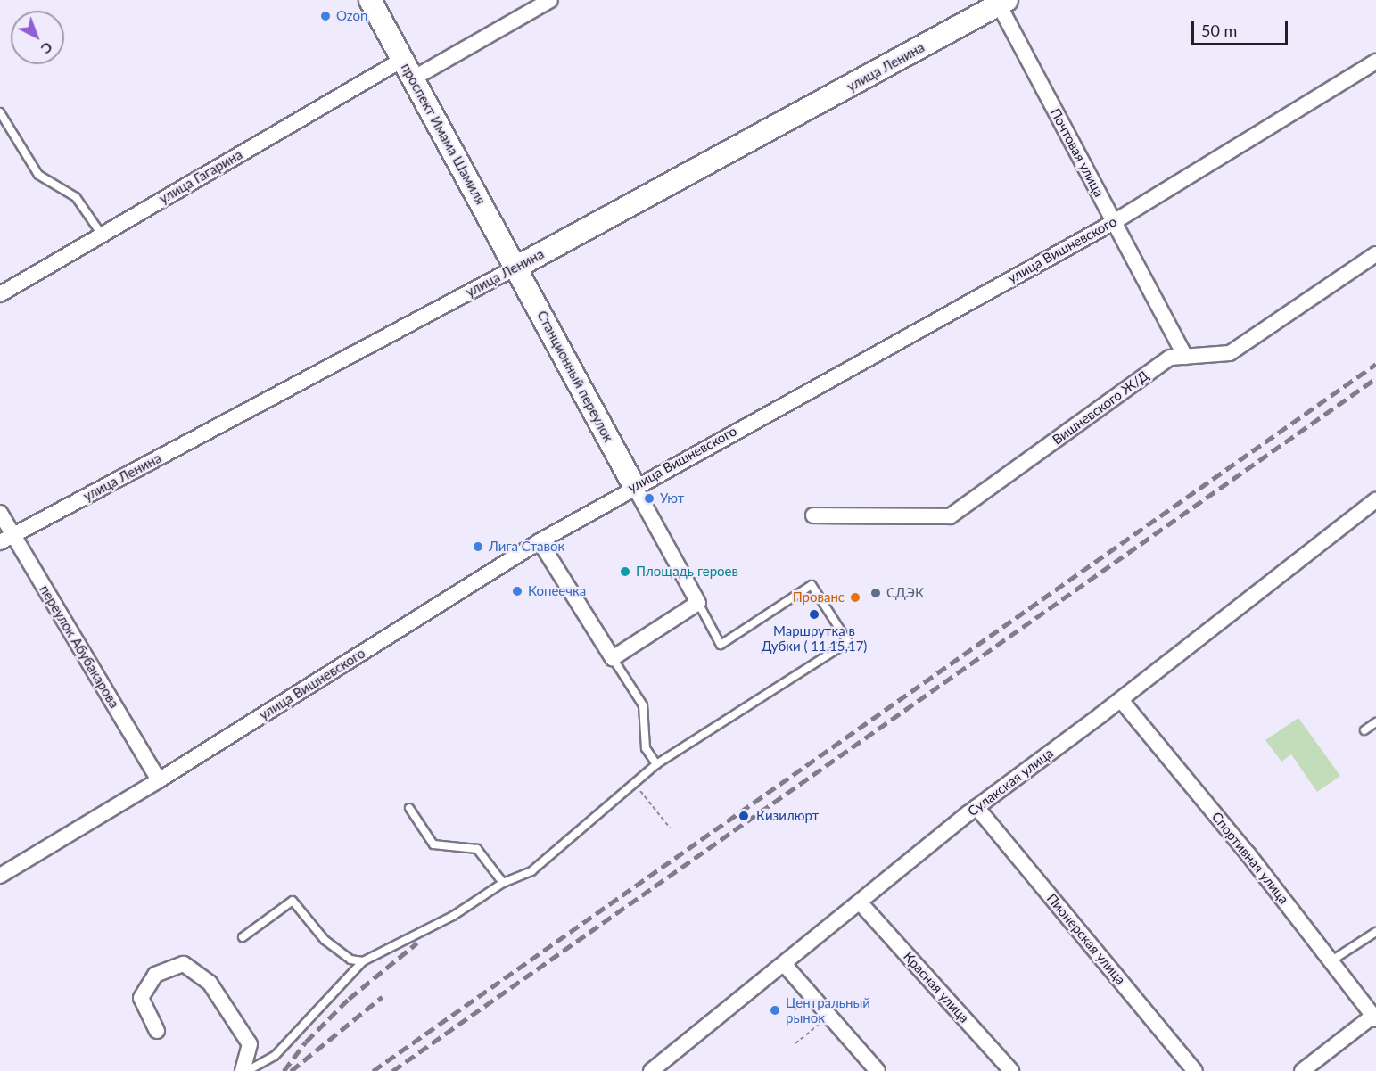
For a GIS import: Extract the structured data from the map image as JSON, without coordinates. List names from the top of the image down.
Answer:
{
  "streets": {
    "street": [
      "улица Ленина",
      "проспект Имама Шамиля",
      "Почтовая улица",
      "улица Гагарина",
      "улица Вишневского",
      "Станционный переулок",
      "Вишневского Ж/Д",
      "переулок Абубакарова",
      "Сулакская улица",
      "Спортивная улица",
      "Пионерская улица",
      "Красная улица"
    ]
  },
  "crossings": [
    ["улица Ленина", "проспект Имама Шамиля"],
    ["улица Ленина", "Почтовая улица"],
    ["улица Ленина", "Станционный переулок"],
    ["улица Ленина", "переулок Абубакарова"],
    ["проспект Имама Шамиля", "улица Гагарина"],
    ["проспект Имама Шамиля", "Станционный переулок"],
    ["Почтовая улица", "улица Вишневского"],
    ["Почтовая улица", "Вишневского Ж/Д"],
    ["улица Вишневского", "Станционный переулок"],
    ["улица Вишневского", "переулок Абубакарова"],
    ["Сулакская улица", "Спортивная улица"],
    ["Сулакская улица", "Пионерская улица"],
    ["Сулакская улица", "Красная улица"]
  ],
  "places": [
    "Ozon",
    "Уют",
    "Лига Ставок",
    "Площадь героев",
    "Копеечка",
    "СДЭК",
    "Прованс",
    "Маршрутка в Дубки ( 11,15,17)",
    "Кизилюрт",
    "Центральный рынок"
  ],
  "scale_bar": "50 m",
  "north": "bottom right"
}
